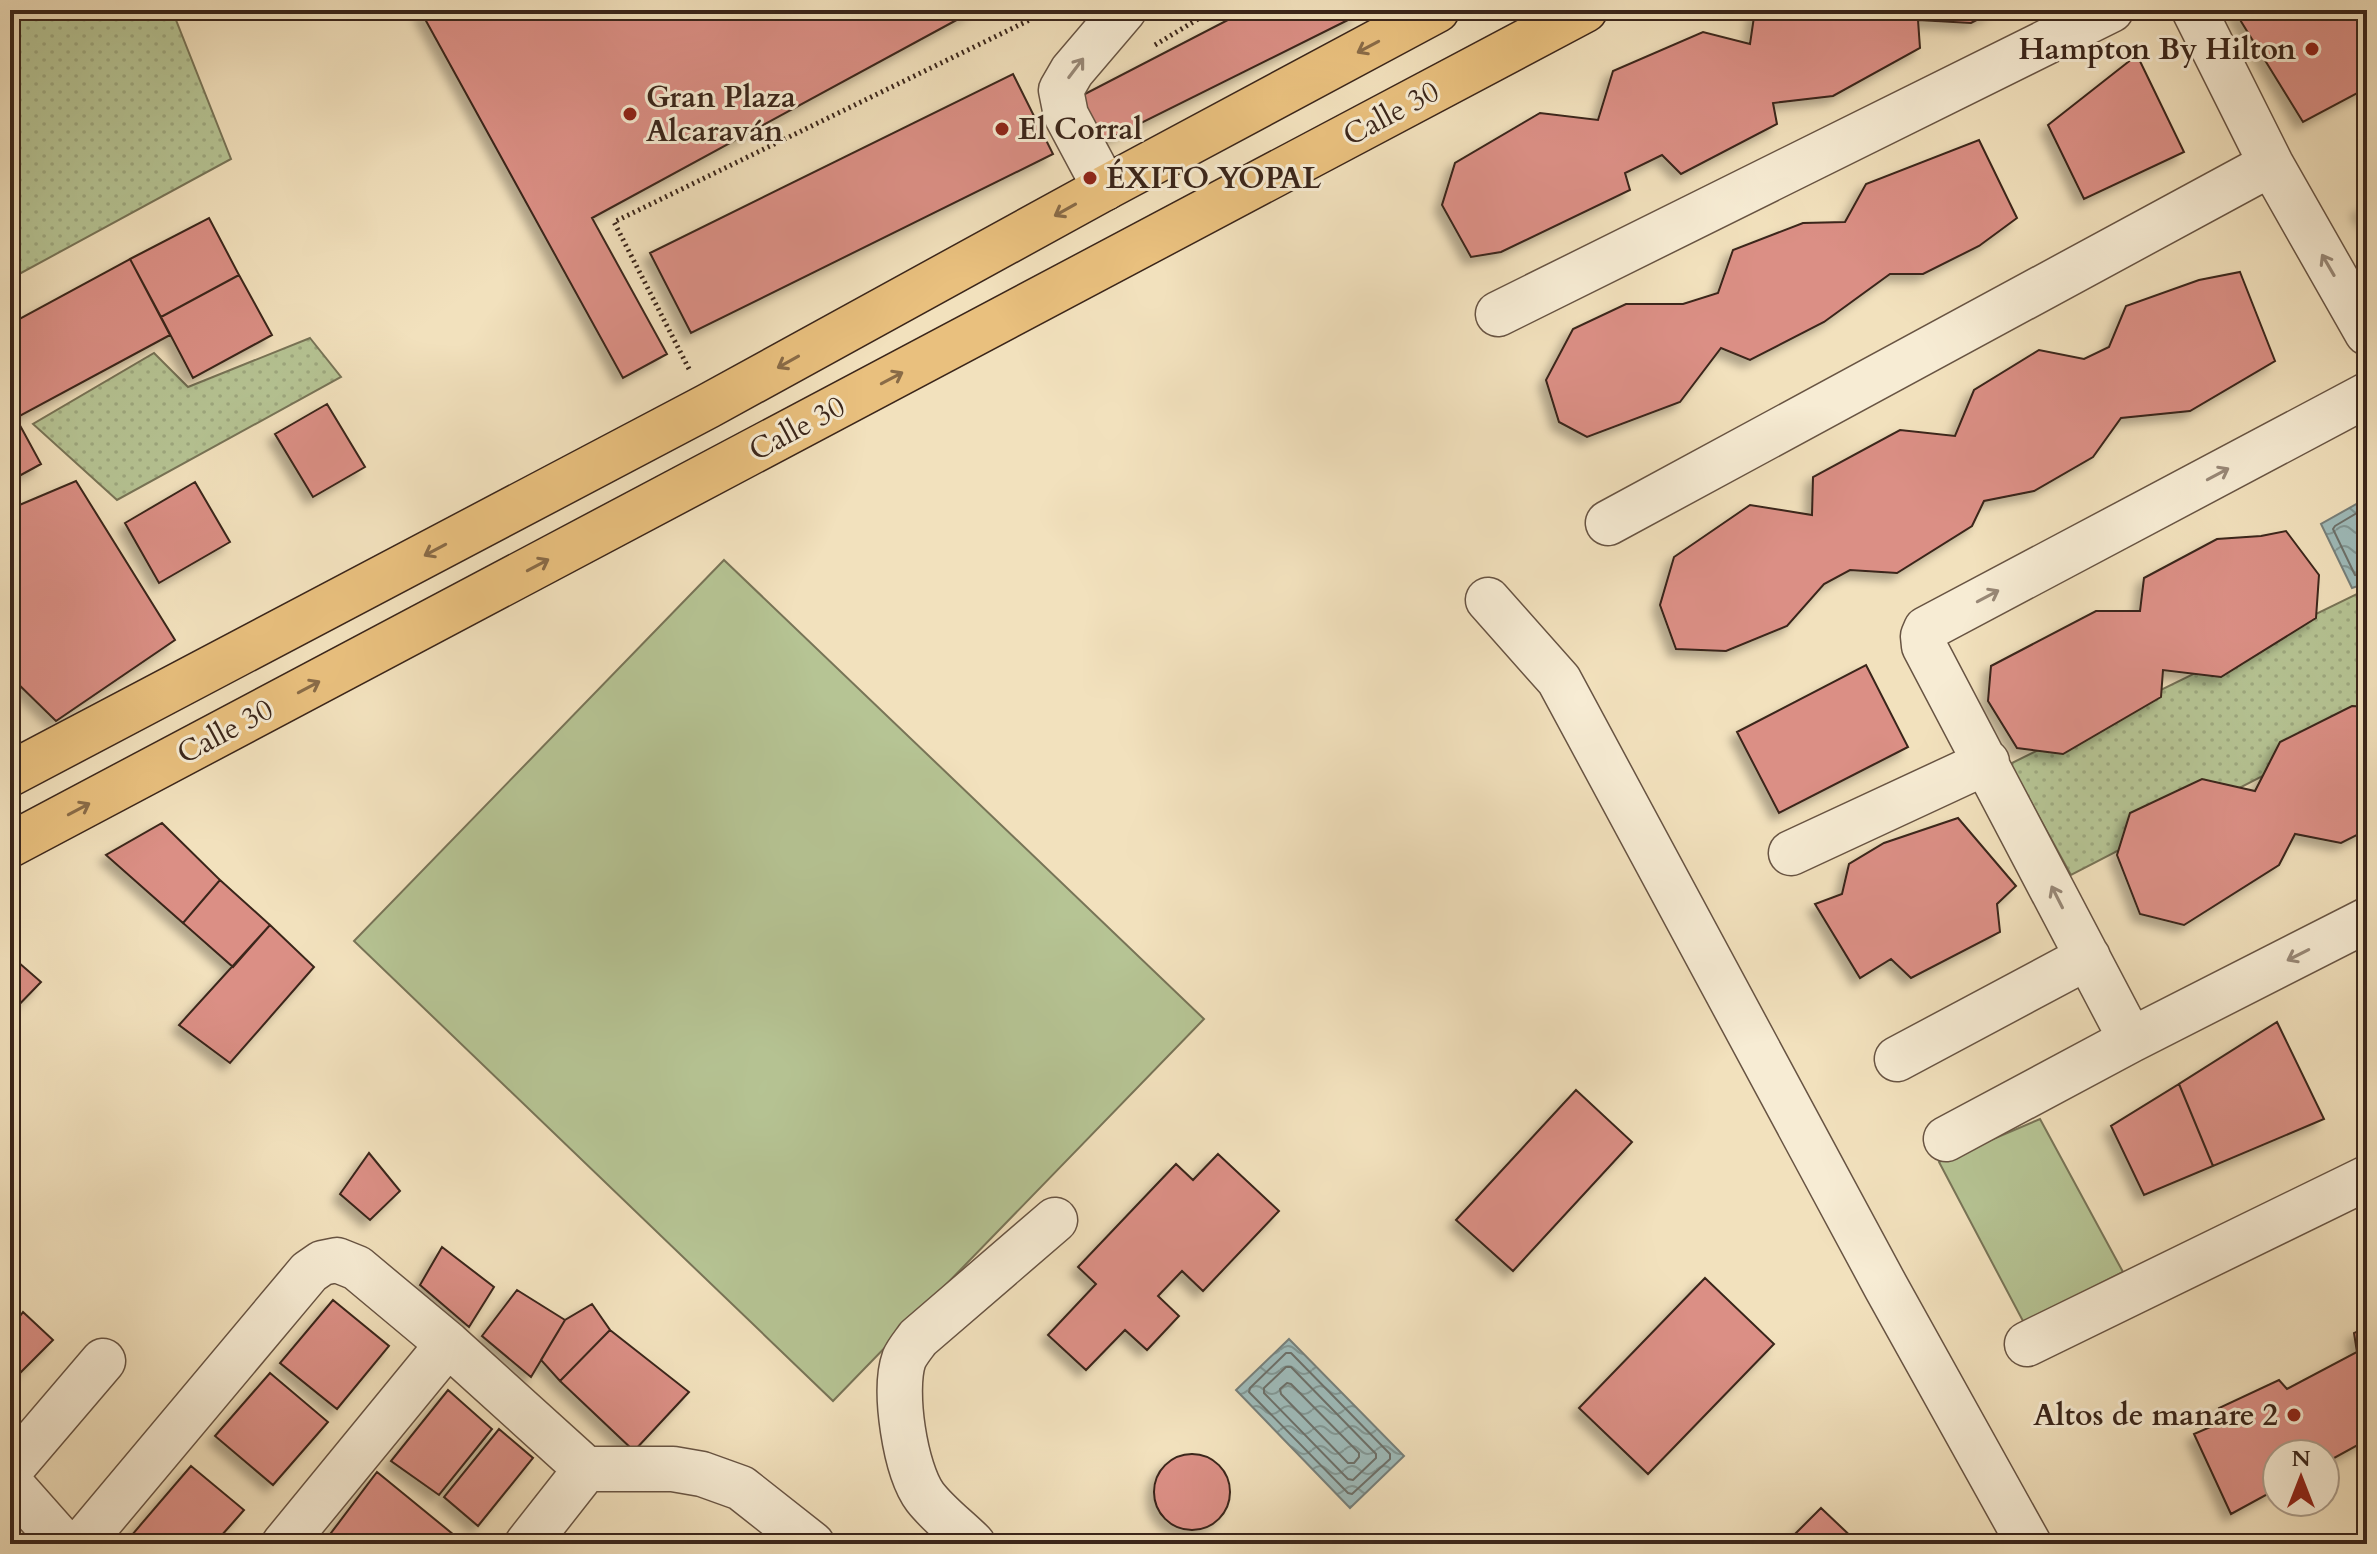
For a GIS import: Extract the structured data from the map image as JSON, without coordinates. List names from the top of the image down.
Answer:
{
  "streets": {
    "main road": ["Calle 30"]
  },
  "places": [
    "Hampton By Hilton",
    "Gran Plaza Alcaraván",
    "El Corral",
    "ÉXITO YOPAL",
    "Altos de manare 2"
  ],
  "north": "top"
}
